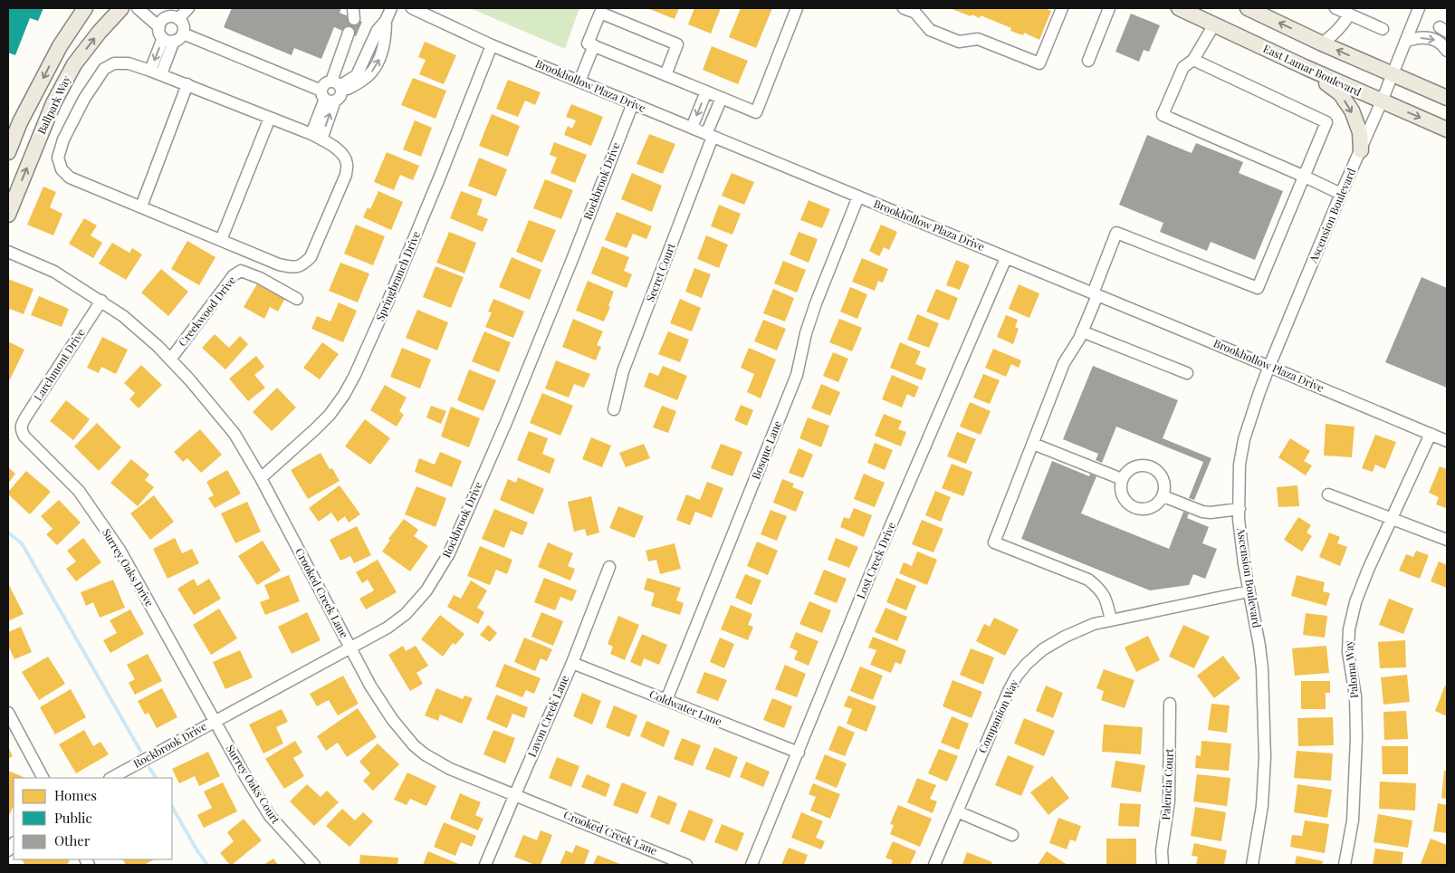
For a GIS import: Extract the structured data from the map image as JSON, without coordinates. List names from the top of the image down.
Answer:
{
  "streets": {
    "main road": ["East Lamar Boulevard", "Ballpark Way"],
    "street": [
      "Brookhollow Plaza Drive",
      "Rockbrook Drive",
      "Ascension Boulevard",
      "Secret Court",
      "Springbranch Drive",
      "Creekwood Drive",
      "Larchmont Drive",
      "Bosque Lane",
      "Lost Creek Drive",
      "Surrey Oaks Drive",
      "Crooked Creek Lane",
      "Paloma Way",
      "Coldwater Lane",
      "Lavon Creek Lane",
      "Companion Way",
      "Surrey Oaks Court",
      "Palencia Court"
    ]
  },
  "crossings": [
    ["East Lamar Boulevard", "Ascension Boulevard"],
    ["Brookhollow Plaza Drive", "Rockbrook Drive"],
    ["Brookhollow Plaza Drive", "Ascension Boulevard"],
    ["Brookhollow Plaza Drive", "Secret Court"],
    ["Brookhollow Plaza Drive", "Springbranch Drive"],
    ["Brookhollow Plaza Drive", "Bosque Lane"],
    ["Brookhollow Plaza Drive", "Lost Creek Drive"],
    ["Brookhollow Plaza Drive", "Paloma Way"],
    ["Rockbrook Drive", "Surrey Oaks Drive"],
    ["Rockbrook Drive", "Crooked Creek Lane"],
    ["Rockbrook Drive", "Surrey Oaks Court"],
    ["Ascension Boulevard", "Companion Way"],
    ["Springbranch Drive", "Crooked Creek Lane"],
    ["Creekwood Drive", "Crooked Creek Lane"],
    ["Larchmont Drive", "Surrey Oaks Drive"],
    ["Larchmont Drive", "Crooked Creek Lane"],
    ["Bosque Lane", "Coldwater Lane"],
    ["Lost Creek Drive", "Coldwater Lane"],
    ["Surrey Oaks Drive", "Surrey Oaks Court"],
    ["Crooked Creek Lane", "Lavon Creek Lane"],
    ["Coldwater Lane", "Lavon Creek Lane"]
  ],
  "legend": ["Homes", "Public", "Other"]
}
